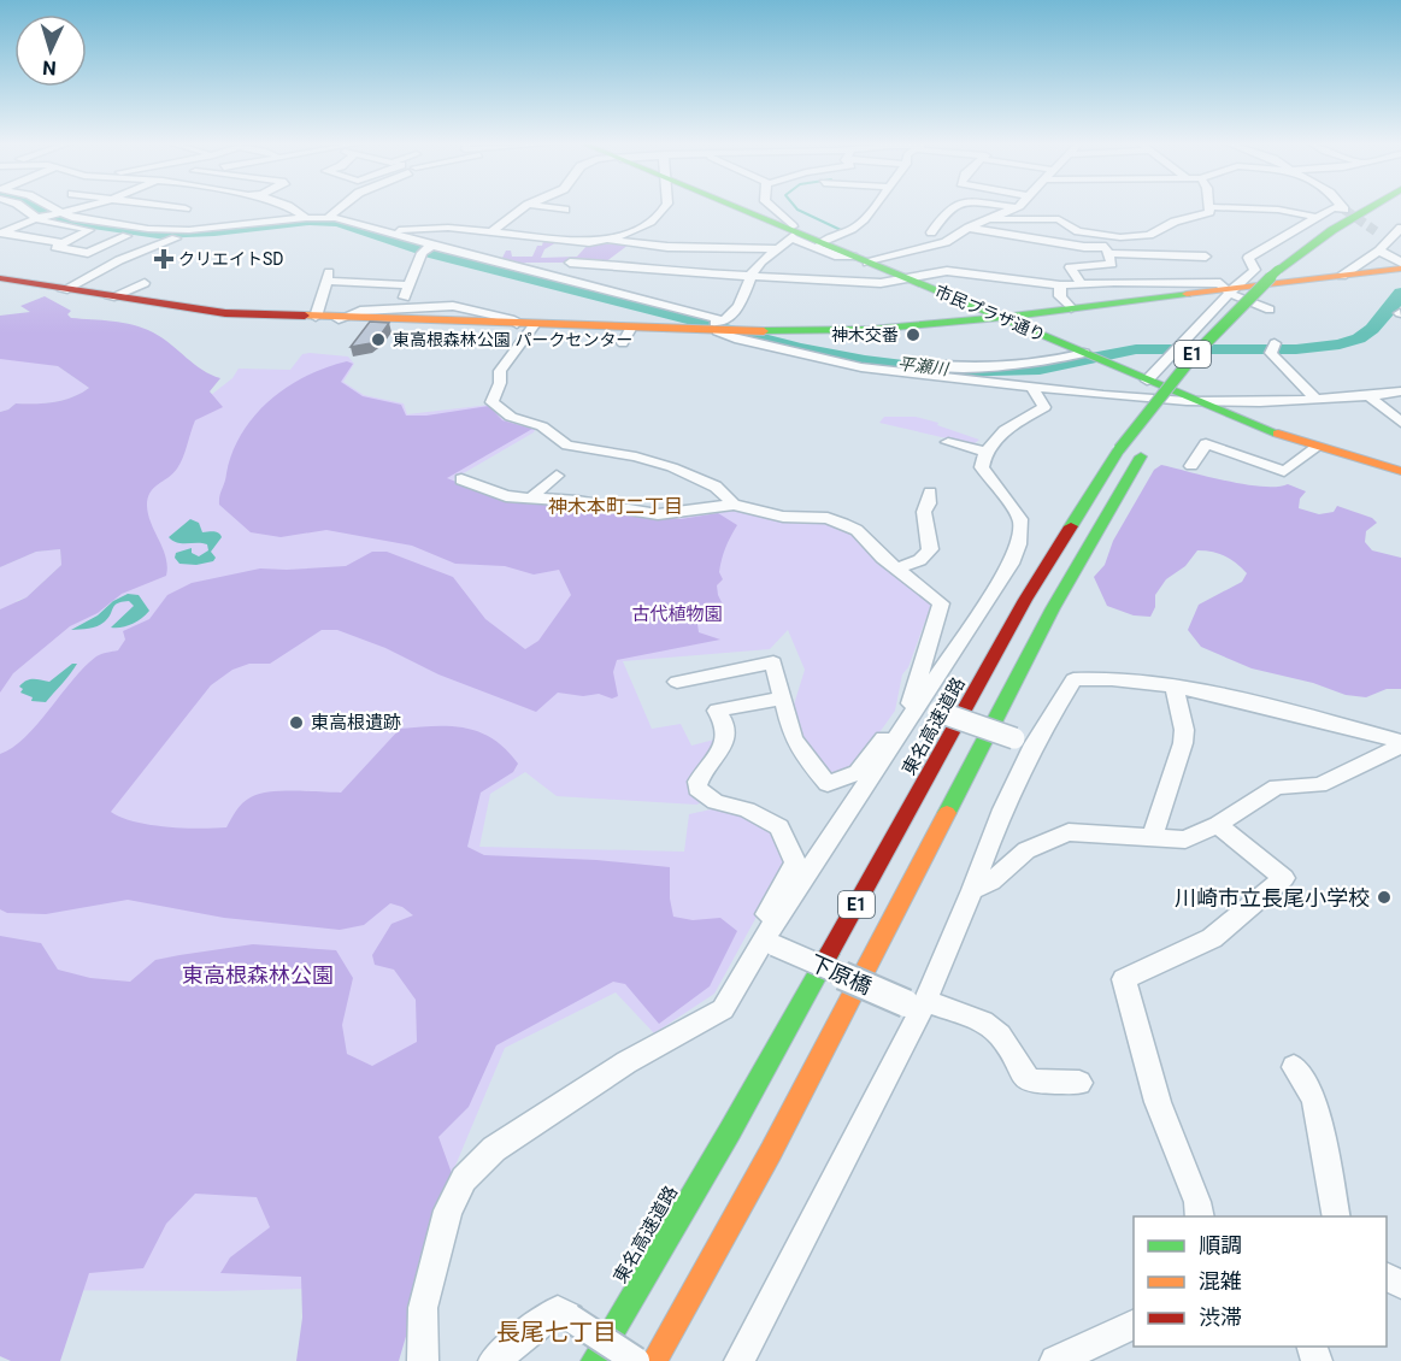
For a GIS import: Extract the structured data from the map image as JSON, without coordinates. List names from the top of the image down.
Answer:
{
  "streets": {
    "main road": ["市民プラザ通り", "E1", "東名高速道路"],
    "street": ["下原橋"]
  },
  "districts": ["神木本町二丁目", "長尾七丁目"],
  "water": ["平瀬川"],
  "parks": ["古代植物園", "東高根森林公園"],
  "places": {
    "health": ["クリエイトSD"],
    "other": [
      "神木交番",
      "東高根森林公園 パークセンター",
      "東高根遺跡",
      "川崎市立長尾小学校"
    ]
  },
  "legend": ["順調", "混雑", "渋滞"],
  "north": "bottom"
}
